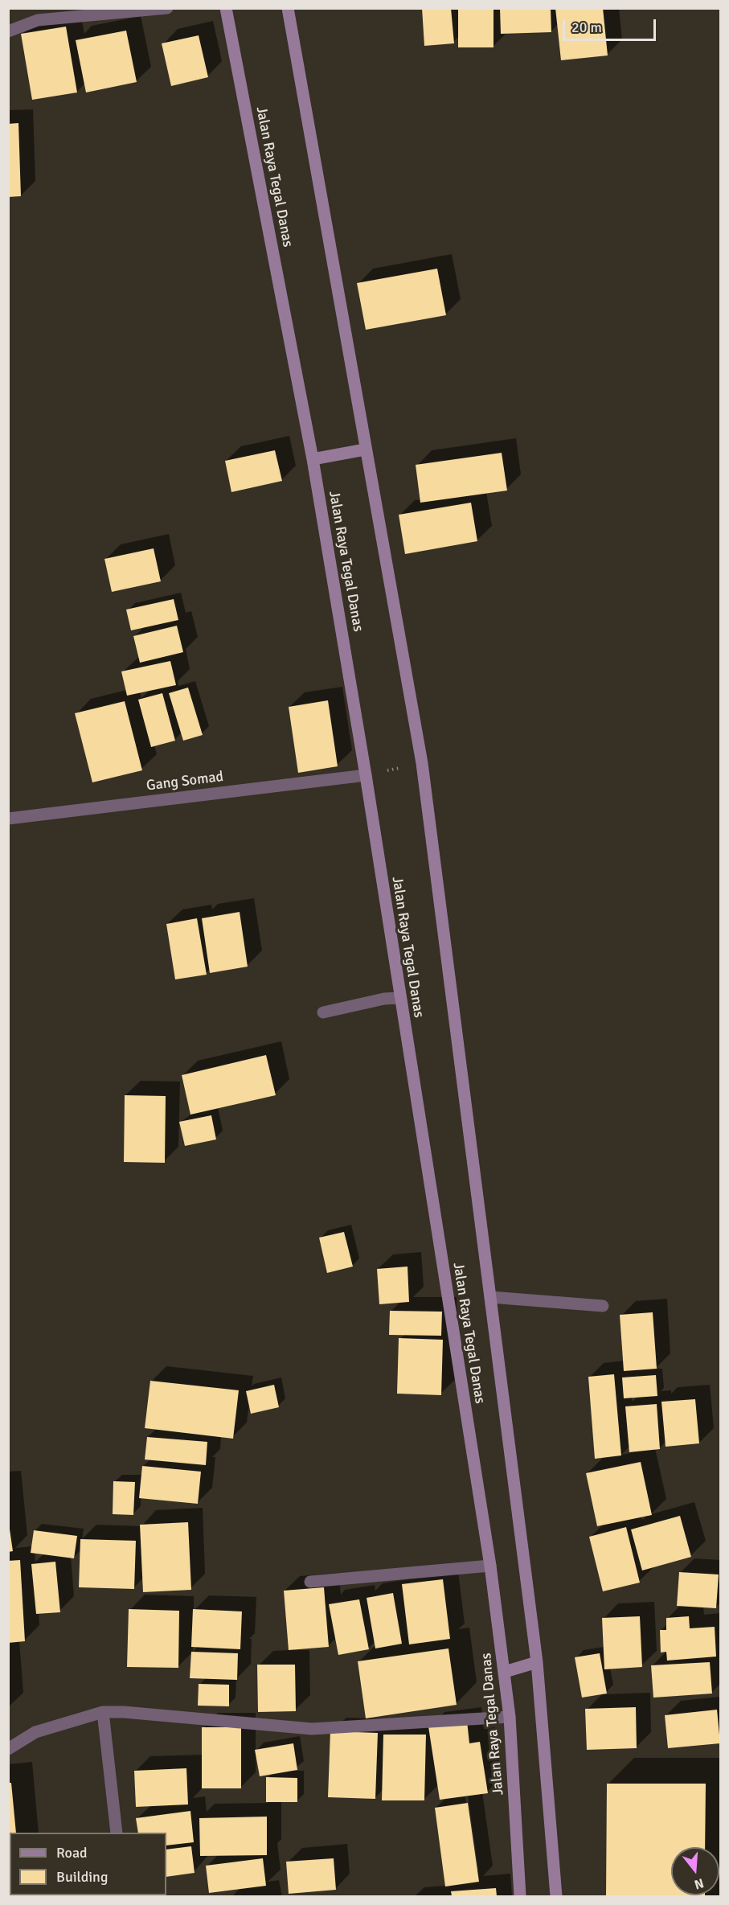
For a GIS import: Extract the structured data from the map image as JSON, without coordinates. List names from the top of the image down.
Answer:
{
  "streets": {
    "street": ["Jalan Raya Tegal Danas", "Gang Somad"]
  },
  "crossings": [
    ["Jalan Raya Tegal Danas", "Gang Somad"]
  ],
  "legend": ["Road", "Building"],
  "scale_bar": "20 m",
  "north": "bottom"
}
